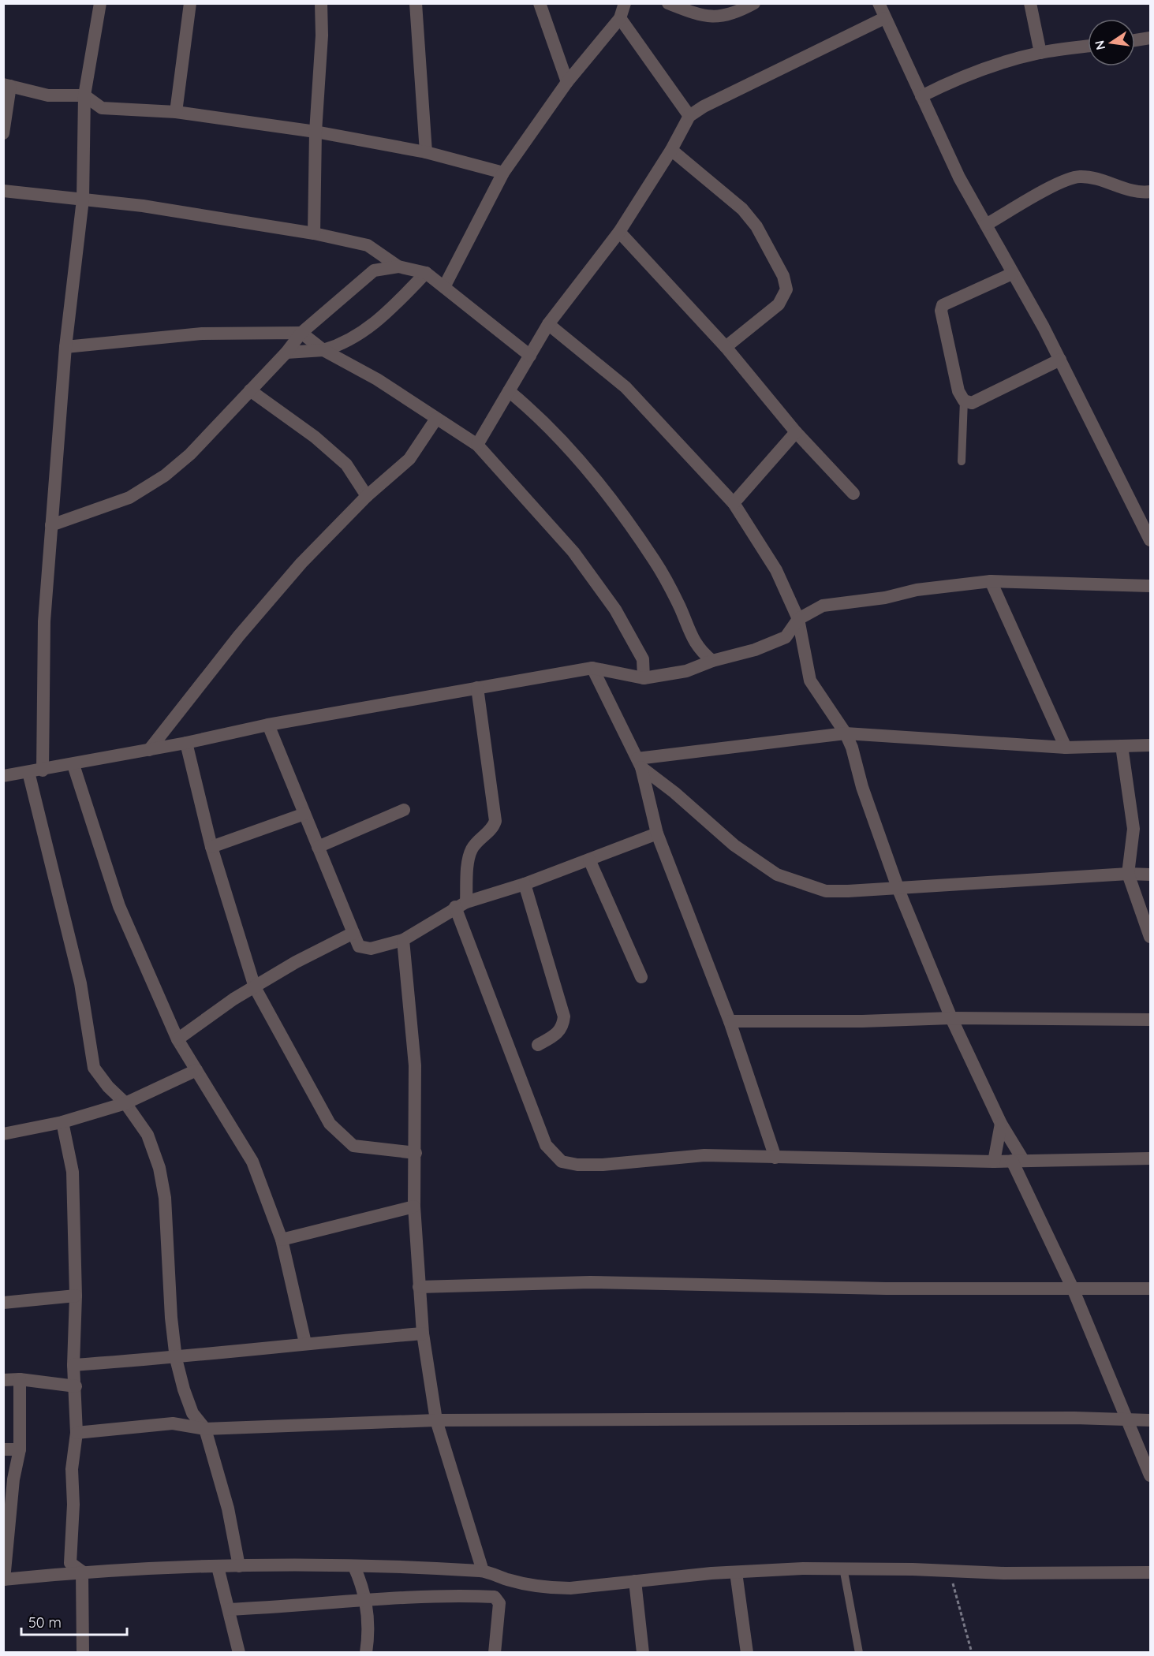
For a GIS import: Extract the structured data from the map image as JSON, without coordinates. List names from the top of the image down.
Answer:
{
  "scale_bar": "50 m",
  "north": "left"
}
